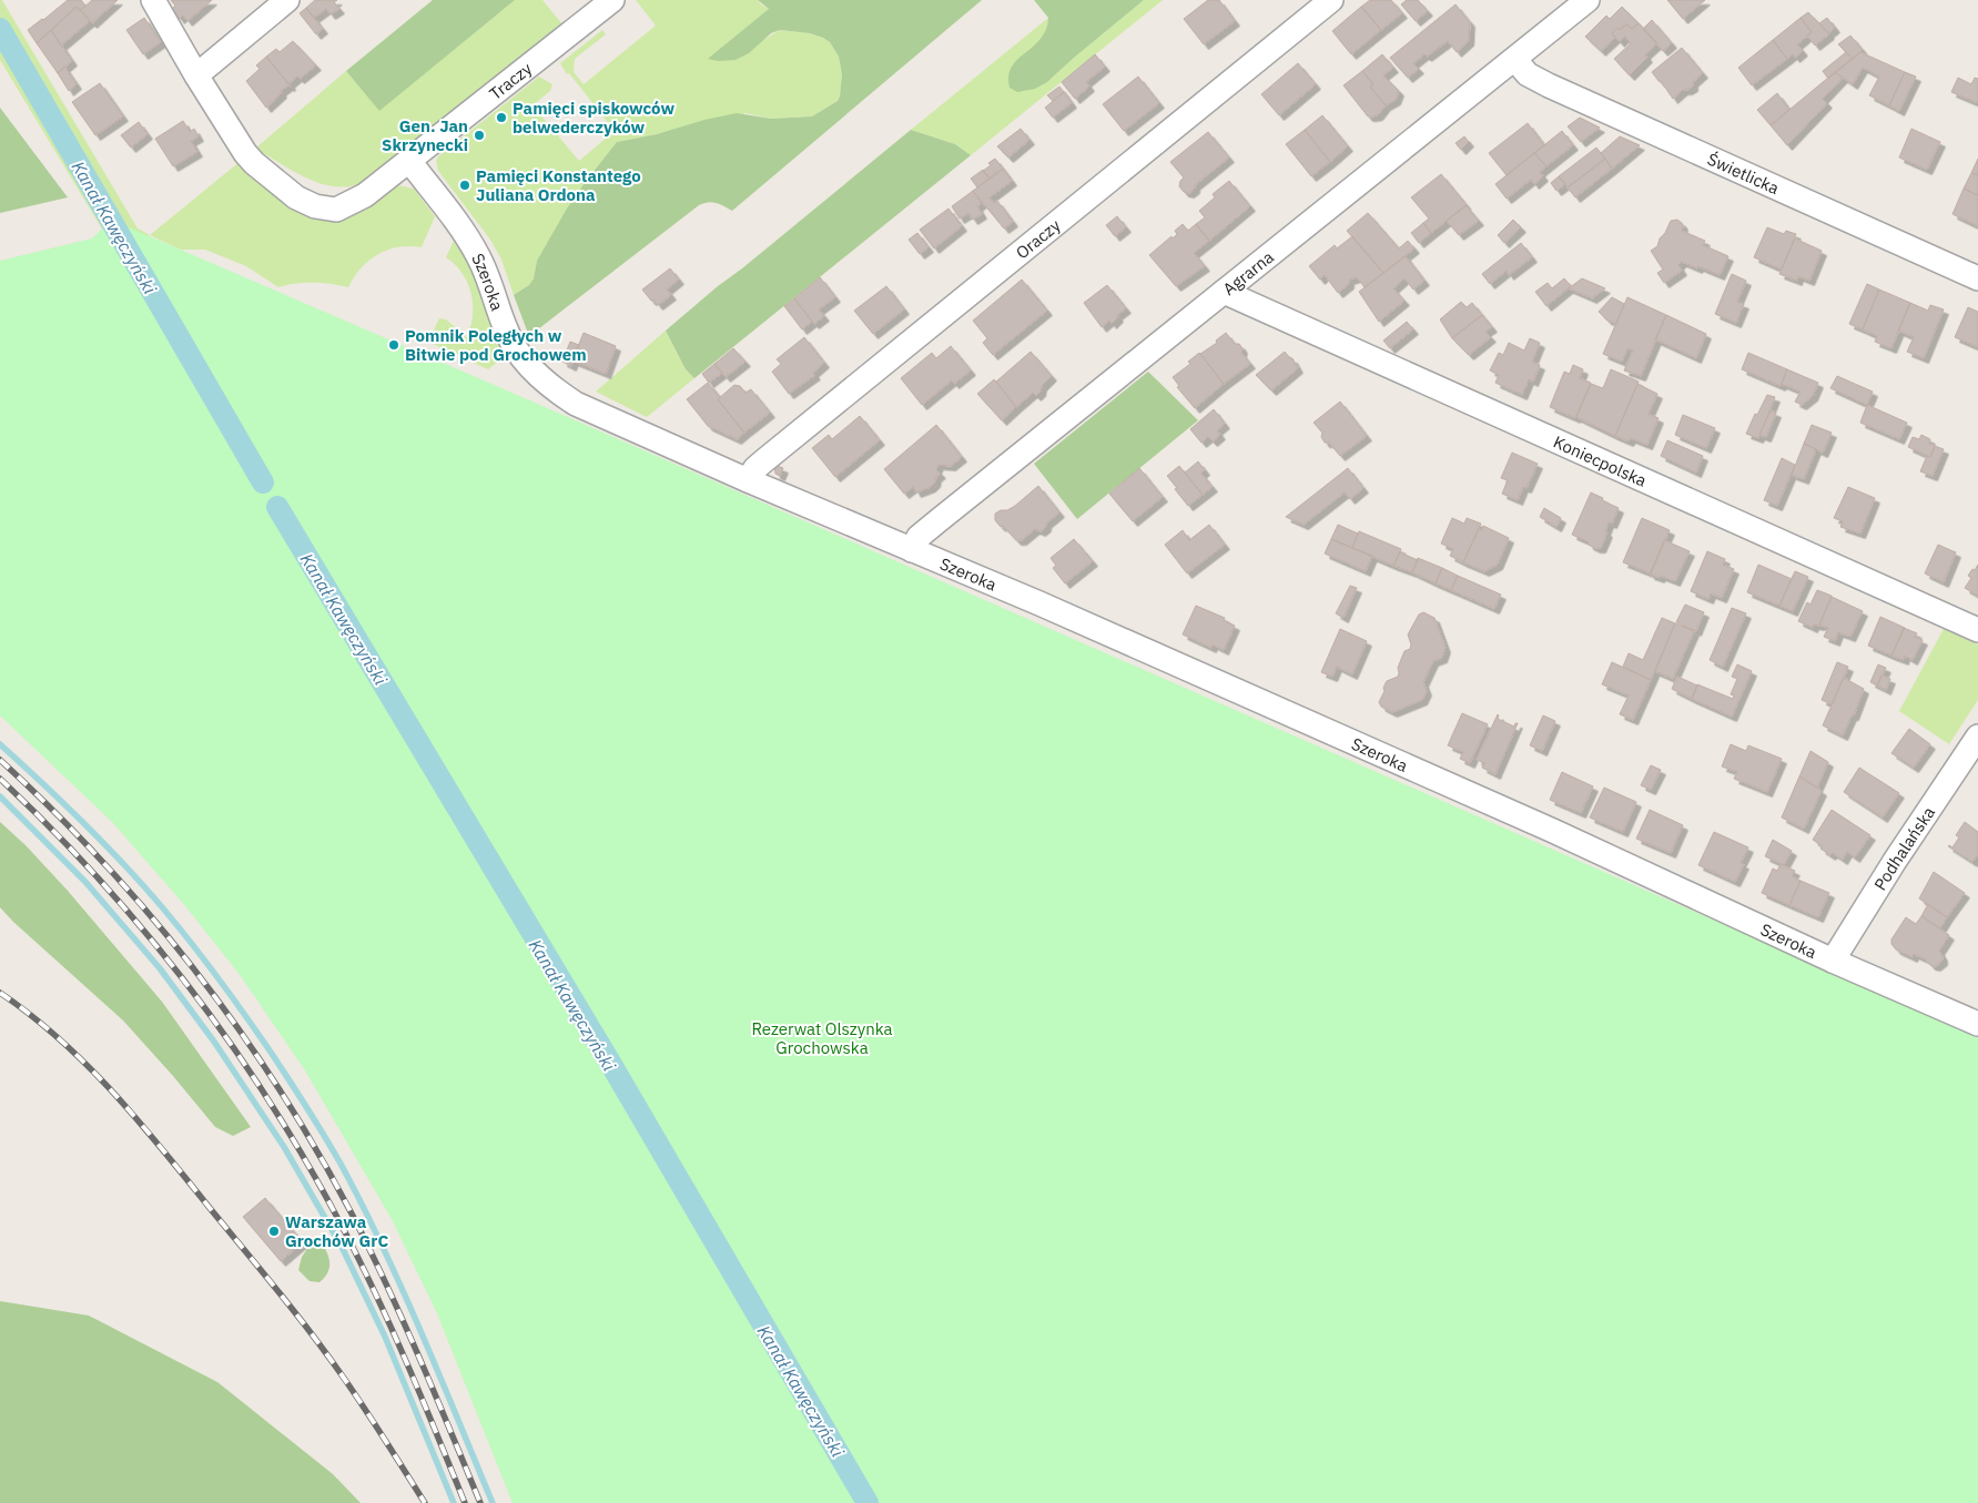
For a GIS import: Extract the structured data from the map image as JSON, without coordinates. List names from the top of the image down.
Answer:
{
  "streets": {
    "street": [
      "Traczy",
      "Świetlicka",
      "Oraczy",
      "Agrarna",
      "Szeroka",
      "Koniecpolska",
      "Podhalańska"
    ]
  },
  "crossings": [
    ["Traczy", "Szeroka"],
    ["Świetlicka", "Agrarna"],
    ["Oraczy", "Szeroka"],
    ["Agrarna", "Szeroka"],
    ["Agrarna", "Koniecpolska"],
    ["Szeroka", "Podhalańska"]
  ],
  "water": ["Kanał Kawęczyński"],
  "parks": ["Rezerwat Olszynka Grochowska"],
  "places": [
    "Pamięci spiskowców belwederczyków",
    "Gen. Jan Skrzynecki",
    "Pamięci Konstantego Juliana Ordona",
    "Pomnik Poległych w Bitwie pod Grochowem",
    "Warszawa Grochów GrC"
  ]
}
